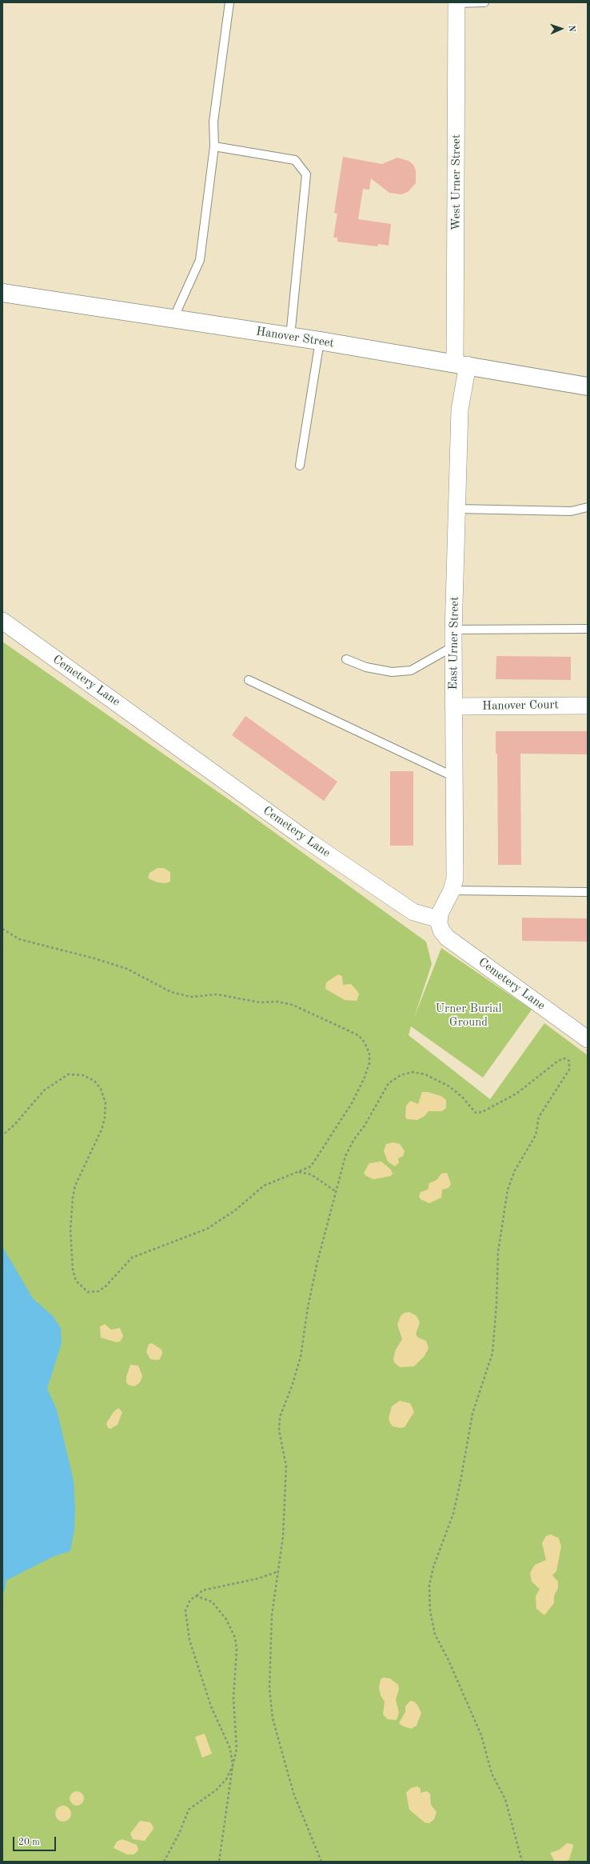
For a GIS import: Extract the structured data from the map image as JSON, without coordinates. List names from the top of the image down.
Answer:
{
  "streets": {
    "main road": ["Hanover Street"],
    "street": [
      "West Urner Street",
      "East Urner Street",
      "Cemetery Lane",
      "Hanover Court"
    ]
  },
  "crossings": [
    ["West Urner Street", "Hanover Street"],
    ["West Urner Street", "East Urner Street"],
    ["Hanover Street", "East Urner Street"],
    ["East Urner Street", "Cemetery Lane"],
    ["East Urner Street", "Hanover Court"]
  ],
  "parks": ["Urner Burial Ground"],
  "scale_bar": "20 m",
  "north": "right"
}
